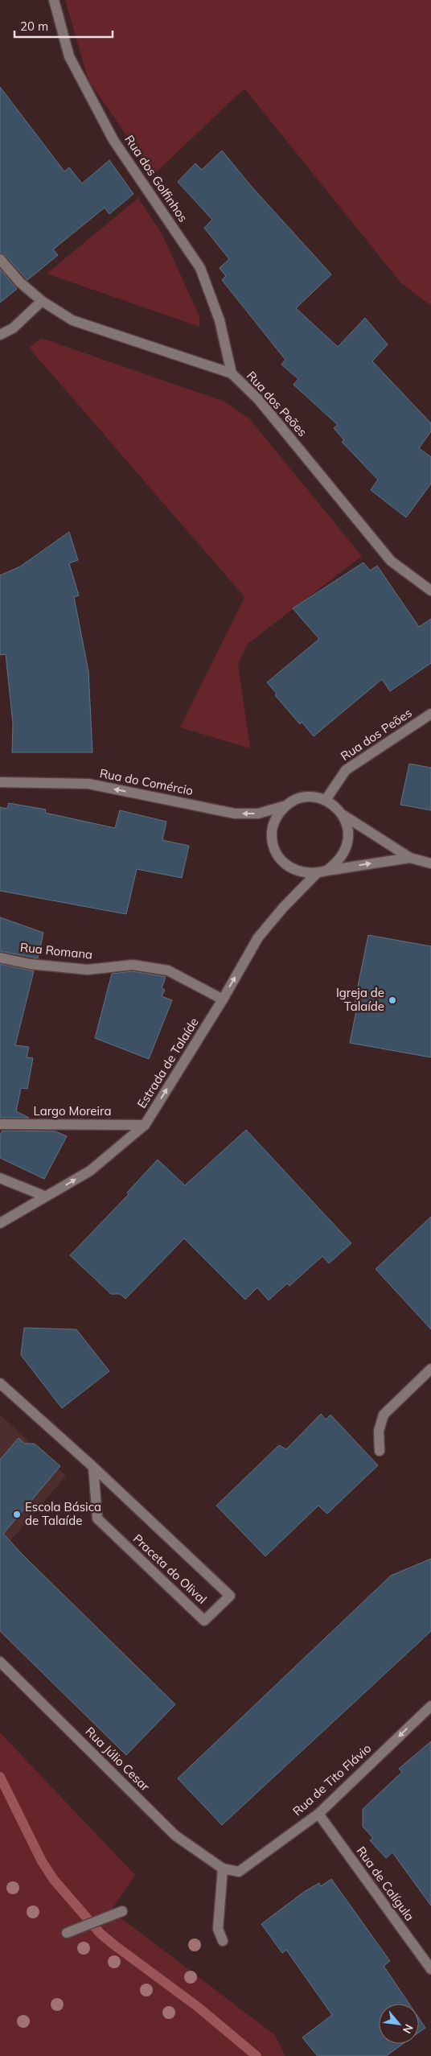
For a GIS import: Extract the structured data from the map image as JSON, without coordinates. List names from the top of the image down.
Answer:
{
  "streets": {
    "street": [
      "Rua dos Golfinhos",
      "Rua dos Peões",
      "Rua do Comércio",
      "Rua Romana",
      "Estrada de Talaíde",
      "Largo Moreira",
      "Praceta do Olival",
      "Rua Júlio Cesar",
      "Rua de Tito Flávio",
      "Rua de Calígula"
    ]
  },
  "crossings": [
    ["Rua dos Golfinhos", "Rua dos Peões"],
    ["Rua dos Peões", "Rua do Comércio"],
    ["Rua dos Peões", "Estrada de Talaíde"],
    ["Rua do Comércio", "Estrada de Talaíde"],
    ["Rua Romana", "Estrada de Talaíde"],
    ["Estrada de Talaíde", "Largo Moreira"],
    ["Rua Júlio Cesar", "Rua de Tito Flávio"],
    ["Rua de Tito Flávio", "Rua de Calígula"]
  ],
  "one_way": ["Rua do Comércio", "Estrada de Talaíde", "Rua de Tito Flávio"],
  "places": ["Igreja de Talaíde", "Escola Básica de Talaíde"],
  "scale_bar": "20 m",
  "north": "bottom right"
}
